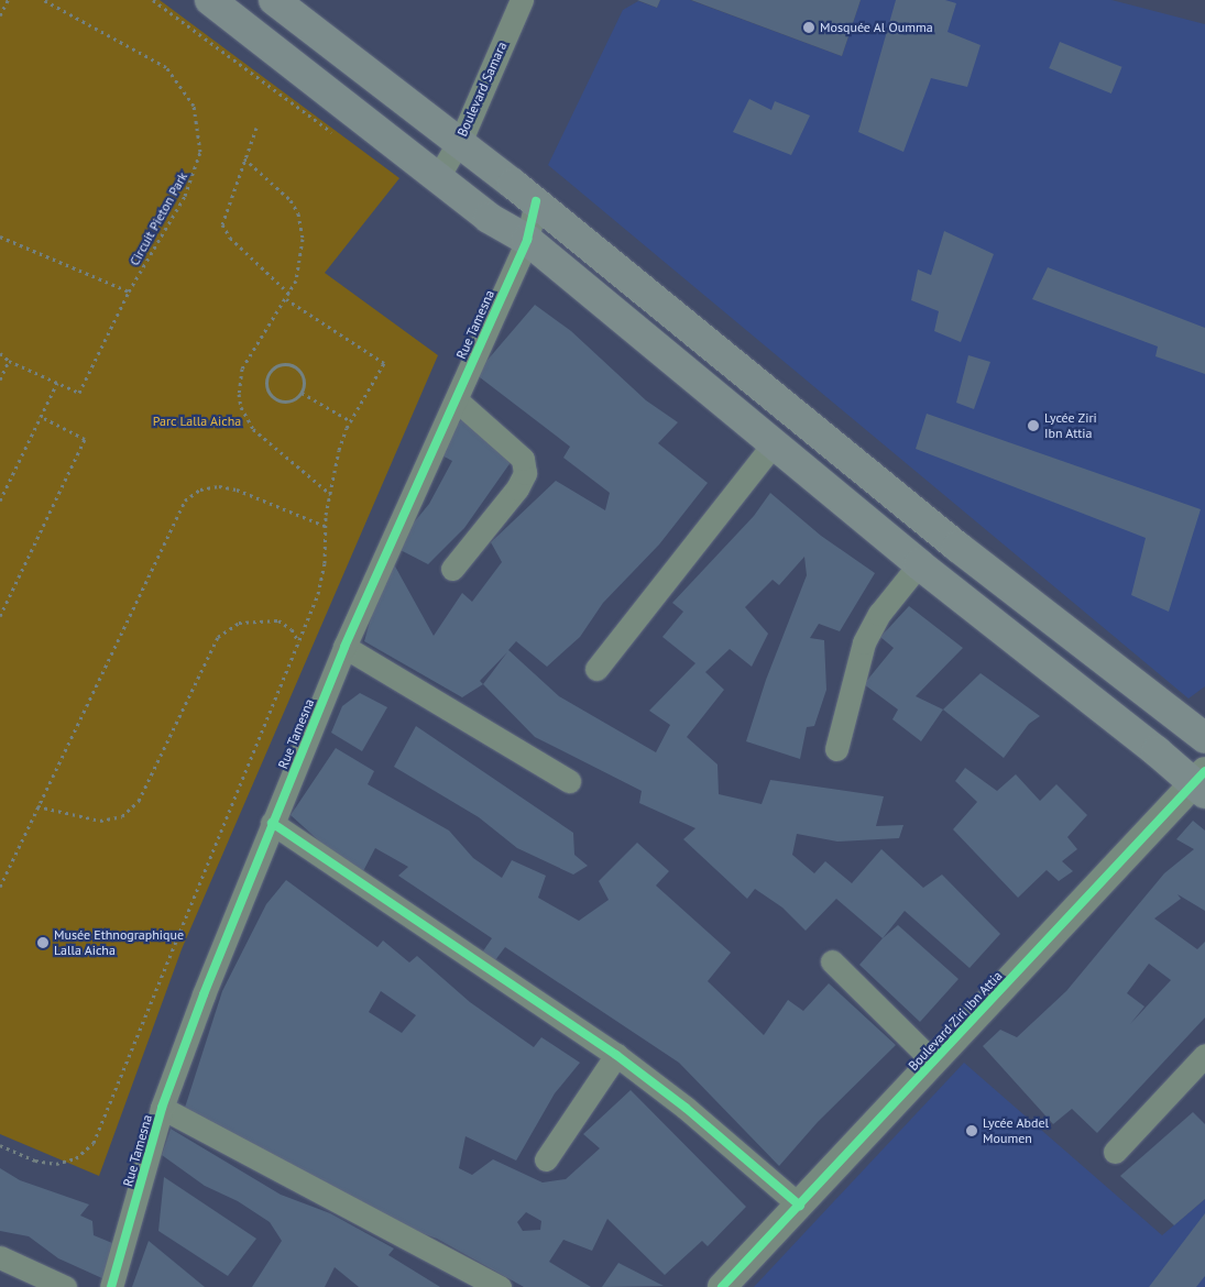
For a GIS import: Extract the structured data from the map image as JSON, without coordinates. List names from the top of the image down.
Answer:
{
  "streets": {
    "street": ["Boulevard Samara", "Rue Tamesna", "Boulevard Ziri Ibn Attia"],
    "path": ["Circuit Pieton Park"]
  },
  "parks": ["Parc Lalla Aicha"],
  "places": [
    "Mosquée Al Oumma",
    "Lycée Ziri Ibn Attia",
    "Musée Ethnographique Lalla Aicha",
    "Lycée Abdel Moumen"
  ]
}
